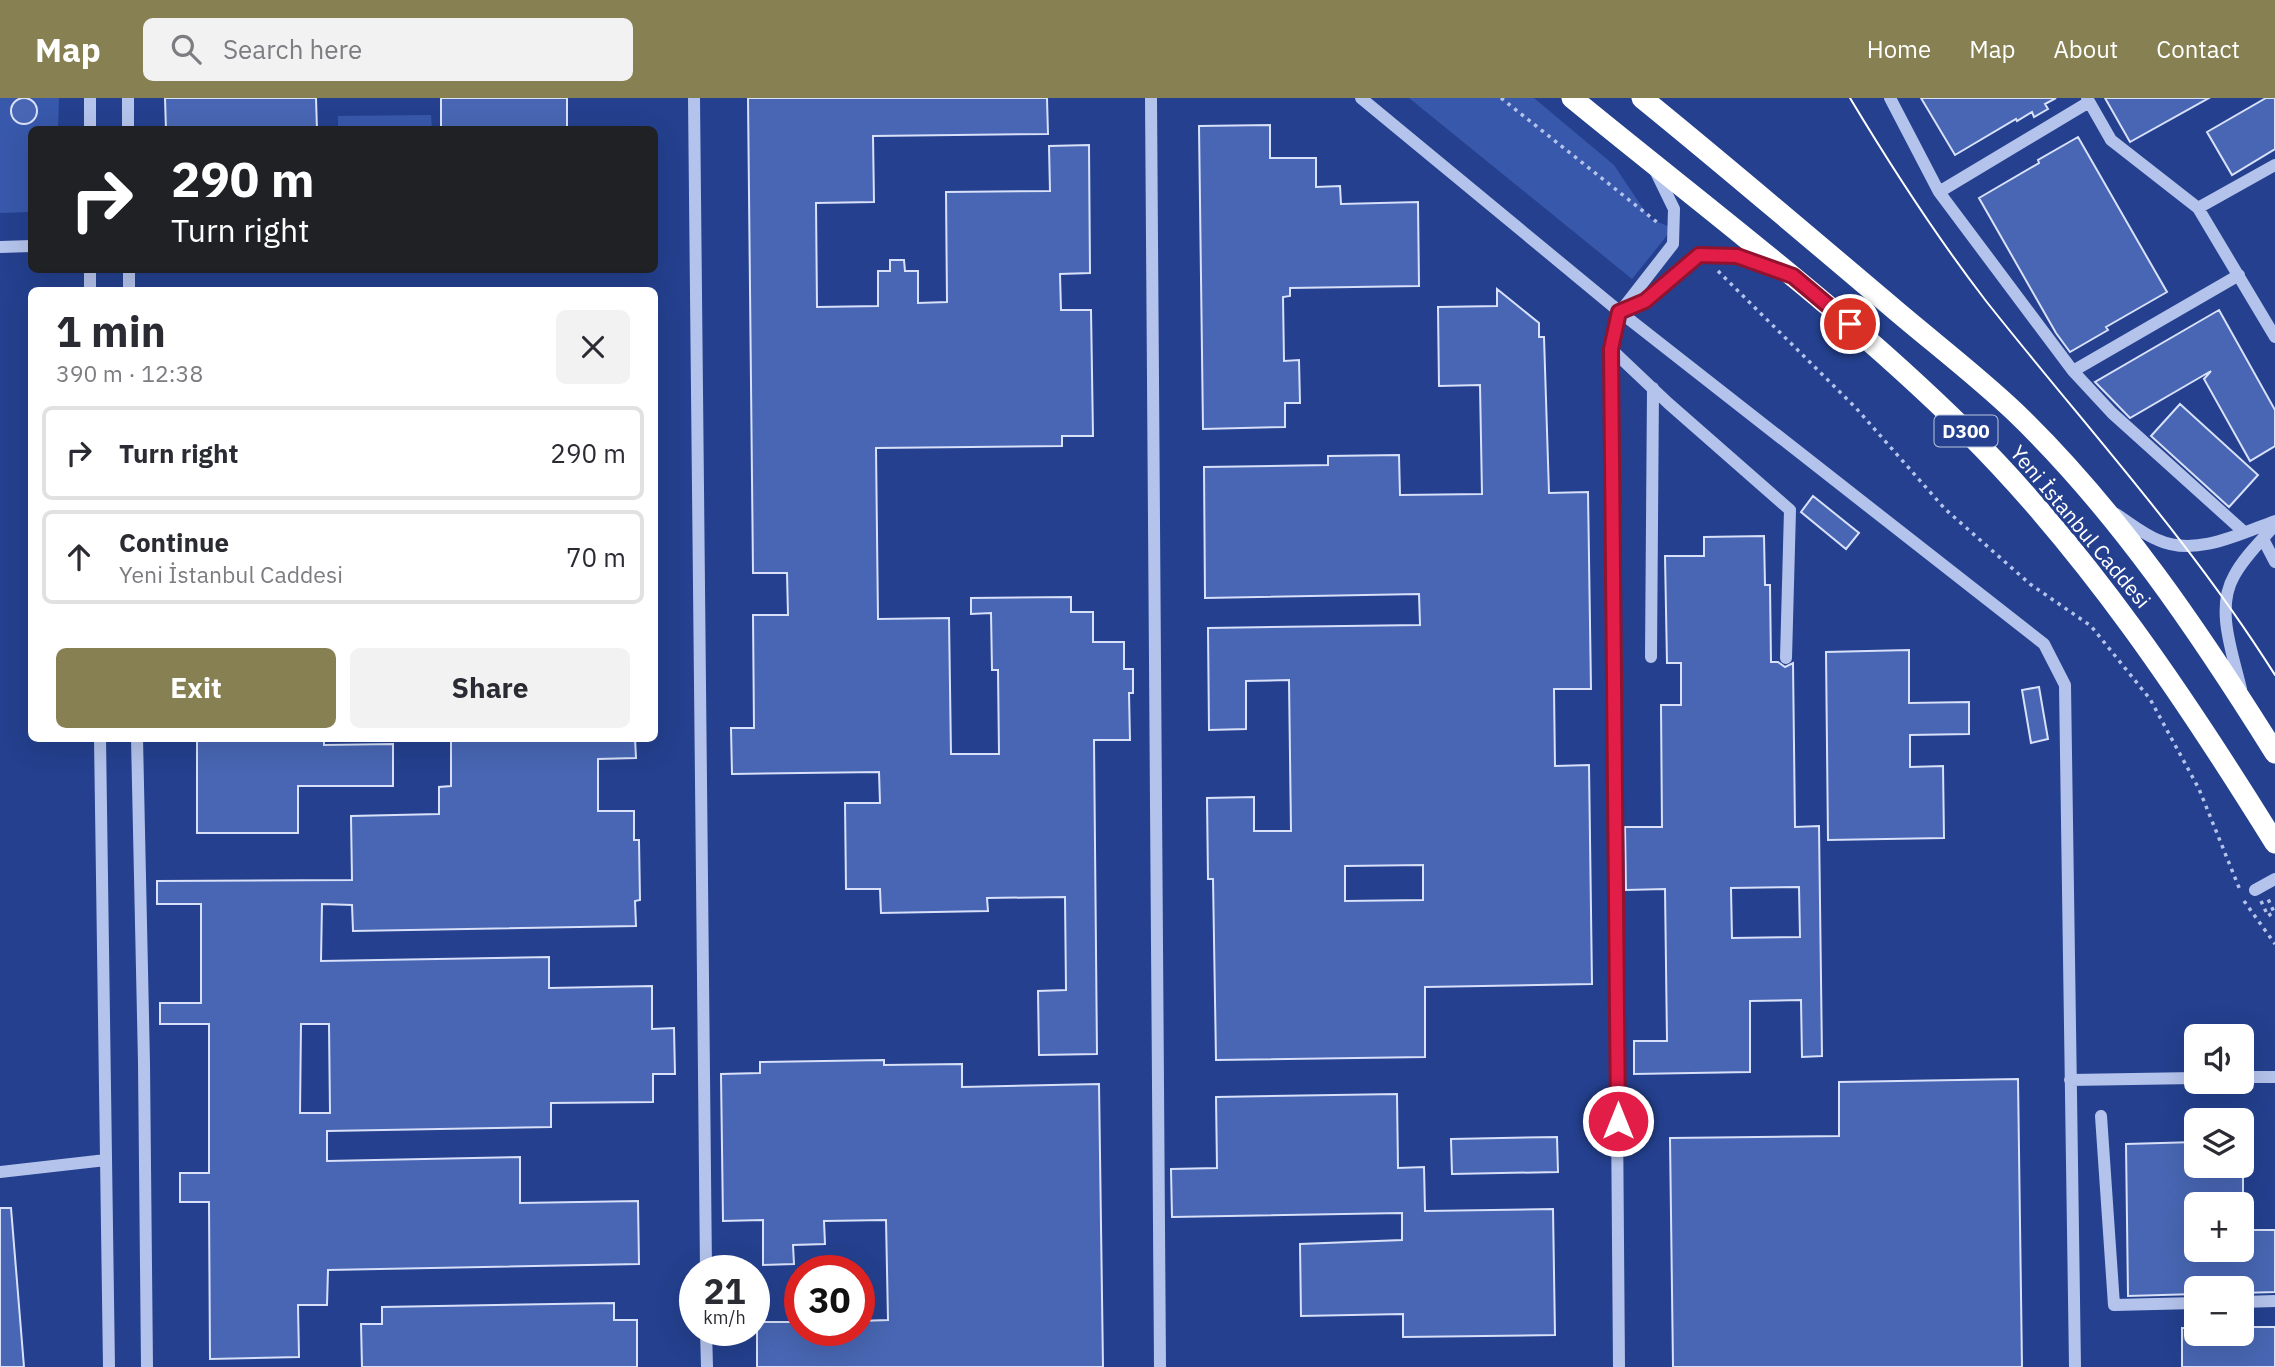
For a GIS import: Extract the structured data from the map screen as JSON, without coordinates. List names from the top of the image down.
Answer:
{
  "streets": {
    "highway": ["D300", "Yeni İstanbul Caddesi"]
  },
  "page": {
    "header": "Map",
    "search": "Search here",
    "nav": [
      "Home",
      "Map",
      "About",
      "Contact"
    ],
    "turn": ["290 m", "Turn right"],
    "heading": ["1 min", "390 m · 12:38"],
    "list": [
      {
        "name": "Turn right",
        "value": "290 m"
      },
      {
        "name": "Continue",
        "note": "Yeni İstanbul Caddesi",
        "value": "70 m"
      }
    ],
    "buttons": ["Exit", "Share"],
    "map_buttons": ["+", "−"],
    "speed": "21 km/h",
    "limit": "30"
  }
}
